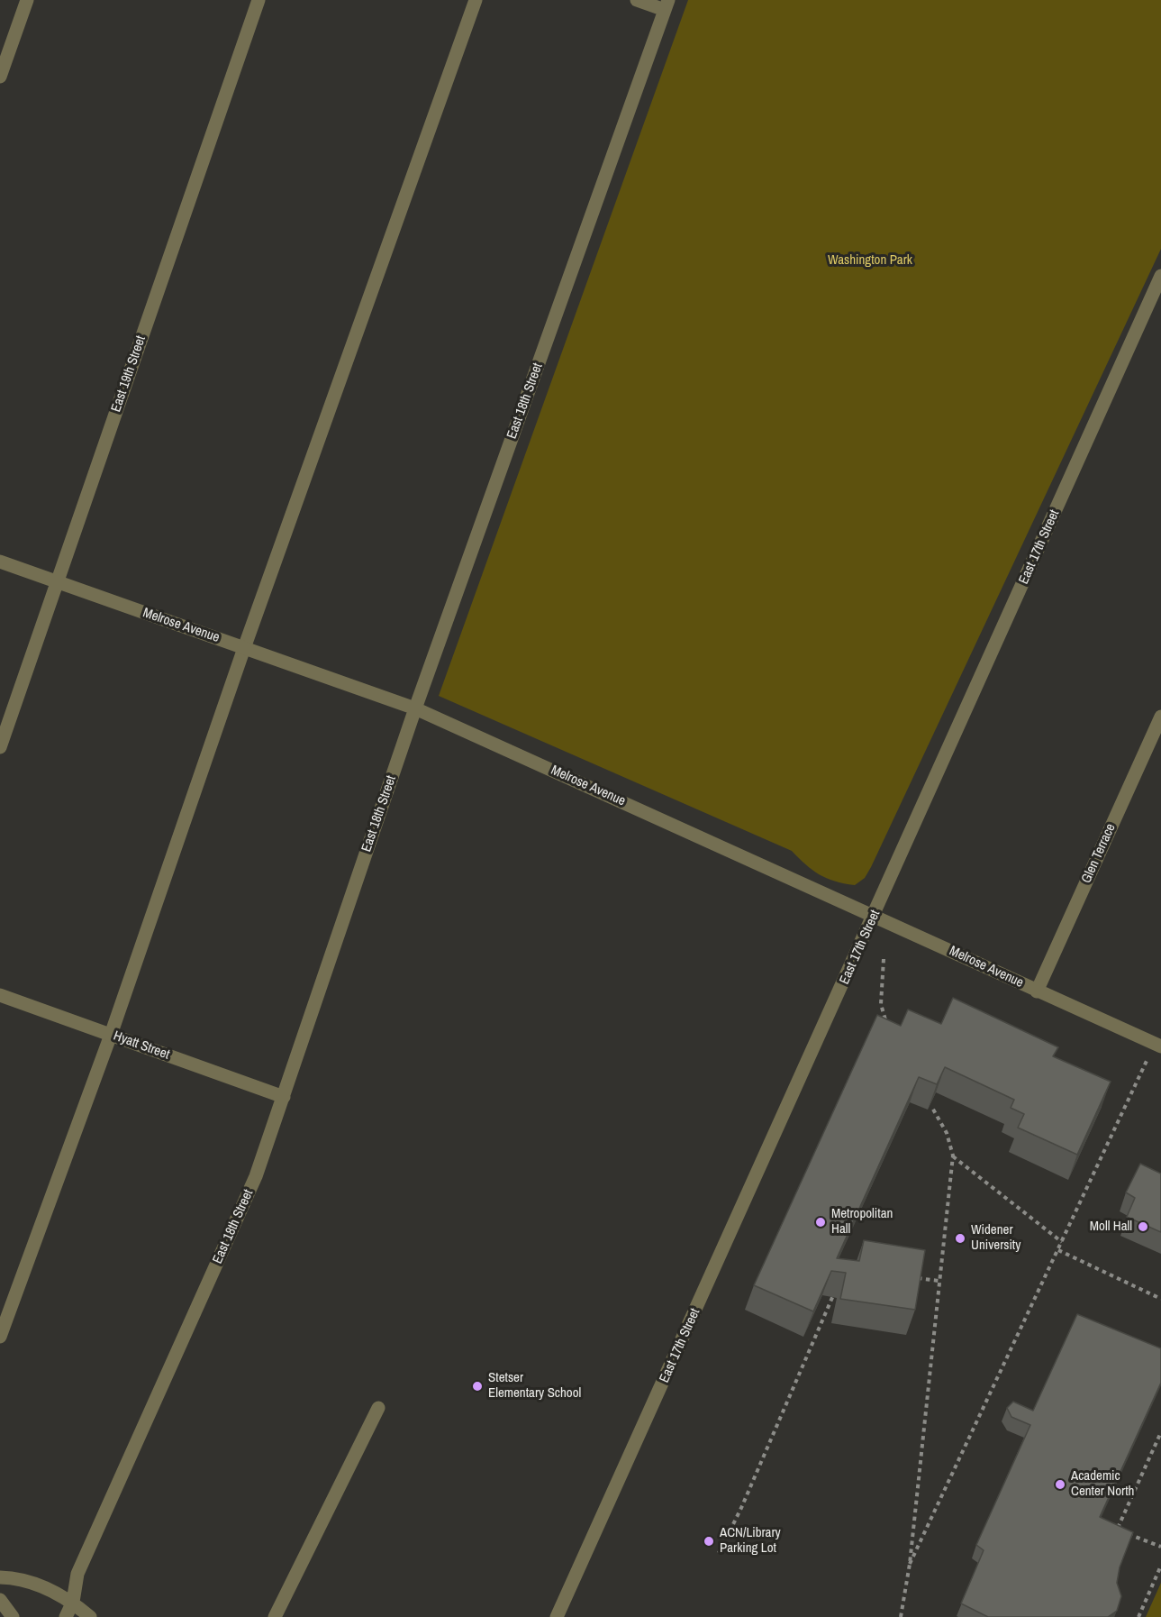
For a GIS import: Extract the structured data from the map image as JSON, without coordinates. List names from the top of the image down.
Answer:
{
  "streets": {
    "street": [
      "East 19th Street",
      "East 18th Street",
      "East 17th Street",
      "Melrose Avenue",
      "Glen Terrace",
      "Hyatt Street"
    ]
  },
  "crossings": [
    ["East 19th Street", "Melrose Avenue"],
    ["East 18th Street", "Melrose Avenue"],
    ["East 18th Street", "Hyatt Street"],
    ["East 17th Street", "Melrose Avenue"],
    ["Melrose Avenue", "Glen Terrace"]
  ],
  "parks": ["Washington Park"],
  "places": [
    "Metropolitan Hall",
    "Moll Hall",
    "Widener University",
    "Stetser Elementary School",
    "Academic Center North",
    "ACN/Library Parking Lot"
  ]
}
